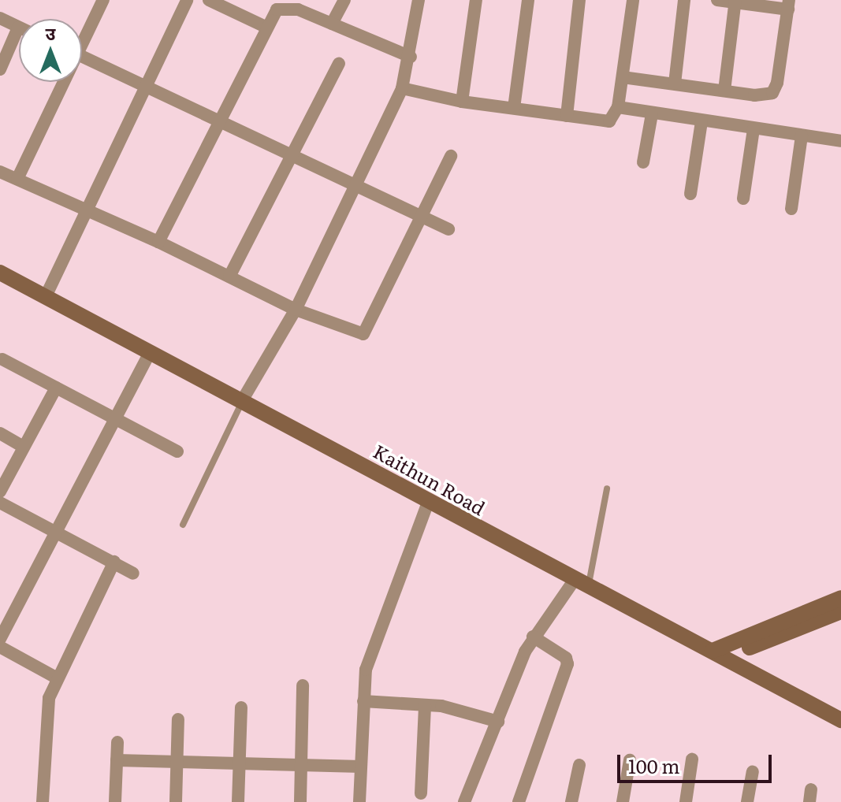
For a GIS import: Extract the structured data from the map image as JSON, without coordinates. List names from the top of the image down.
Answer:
{
  "streets": {
    "street": ["Kaithun Road"]
  },
  "scale_bar": "100 m",
  "north": "top"
}
